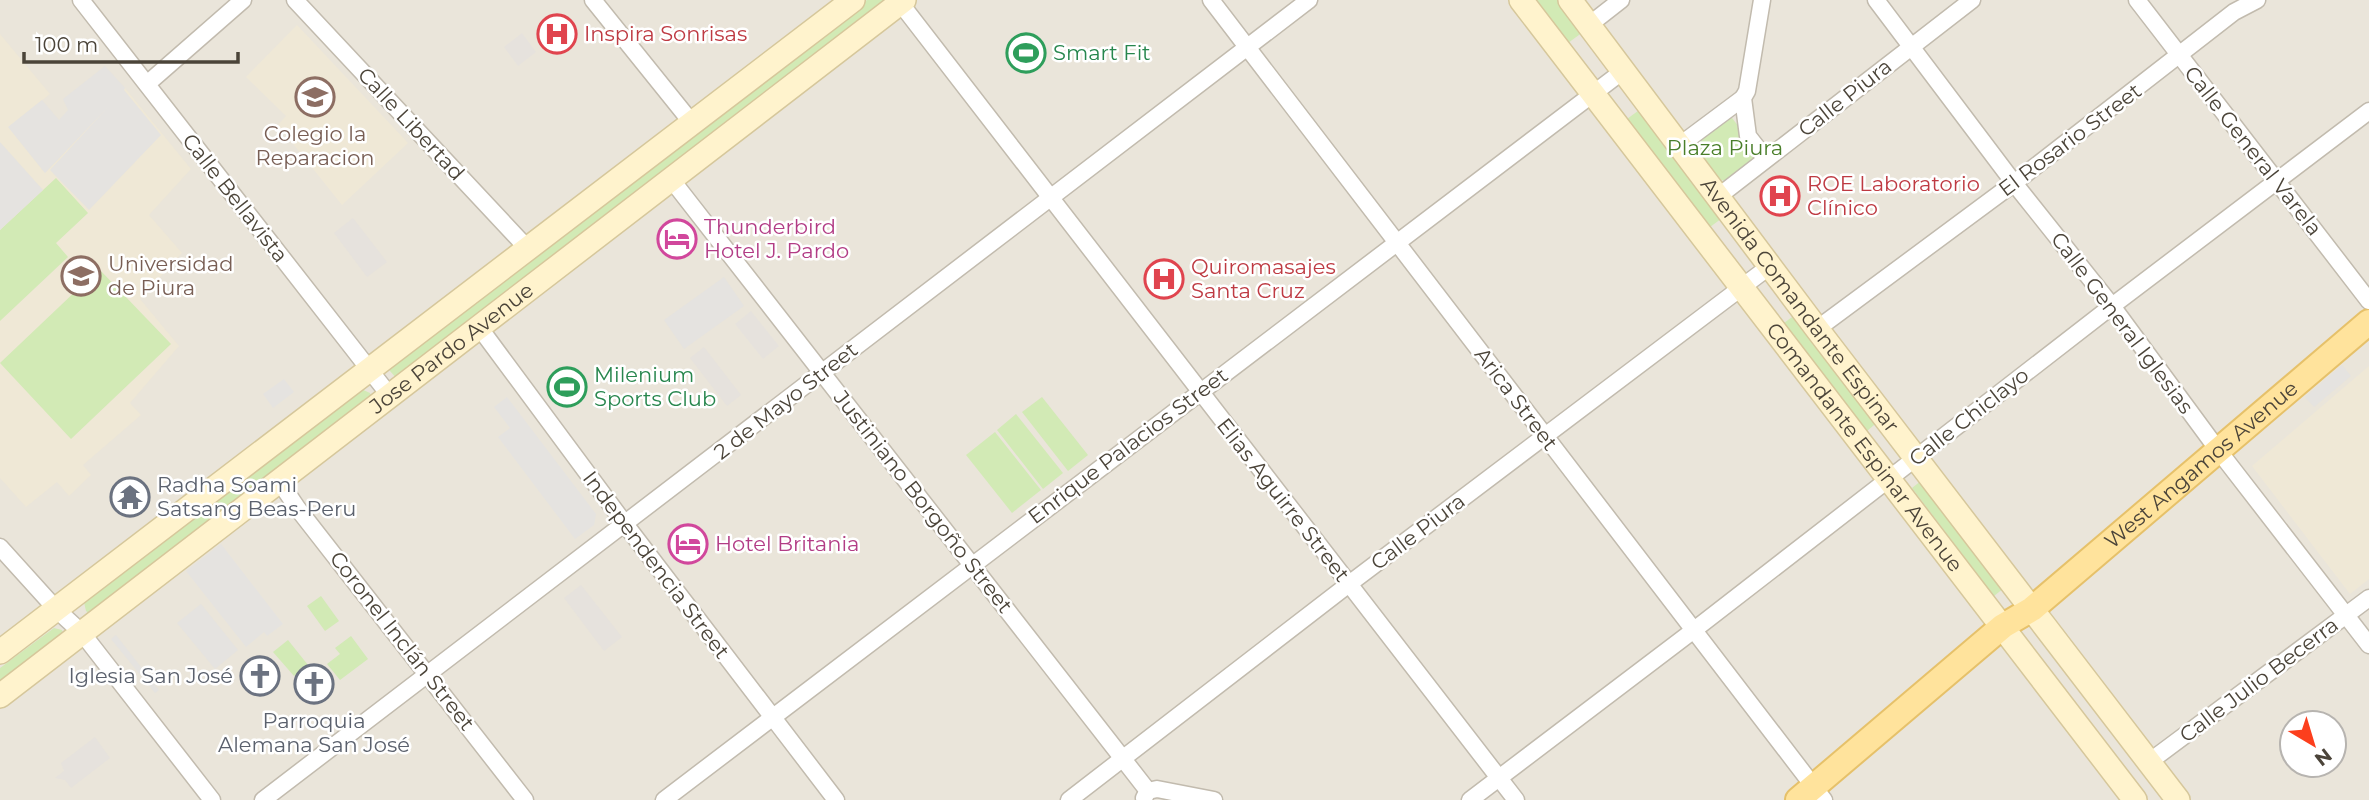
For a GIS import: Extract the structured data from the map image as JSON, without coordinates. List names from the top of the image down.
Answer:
{
  "streets": {
    "main road": [
      "Avenida Comandante Espinar",
      "Jose Pardo Avenue",
      "Comandante Espinar Avenue",
      "West Angamos Avenue"
    ],
    "street": [
      "Calle Piura",
      "Calle Libertad",
      "El Rosario Street",
      "Calle General Varela",
      "Calle Bellavista",
      "Calle General Iglesias",
      "Arica Street",
      "2 de Mayo Street",
      "Calle Chiclayo",
      "Enrique Palacios Street",
      "Elias Aguirre Street",
      "Justiniano Borgoño Street",
      "Independencia Street",
      "Coronel Inclán Street",
      "Calle Julio Becerra"
    ]
  },
  "crossings": [
    ["Calle Piura", "Avenida Comandante Espinar"],
    ["Calle Piura", "Calle General Iglesias"],
    ["Calle Piura", "Arica Street"],
    ["Calle Piura", "Comandante Espinar Avenue"],
    ["Calle Piura", "Elias Aguirre Street"],
    ["Calle Piura", "Justiniano Borgoño Street"],
    ["Calle Libertad", "Jose Pardo Avenue"],
    ["El Rosario Street", "Calle General Varela"],
    ["El Rosario Street", "Avenida Comandante Espinar"],
    ["El Rosario Street", "Calle General Iglesias"],
    ["Calle General Varela", "Calle Chiclayo"],
    ["Calle Bellavista", "Jose Pardo Avenue"],
    ["Avenida Comandante Espinar", "Calle Chiclayo"],
    ["Avenida Comandante Espinar", "Enrique Palacios Street"],
    ["Avenida Comandante Espinar", "West Angamos Avenue"],
    ["Calle General Iglesias", "Calle Chiclayo"],
    ["Calle General Iglesias", "West Angamos Avenue"],
    ["Calle General Iglesias", "Calle Julio Becerra"],
    ["Jose Pardo Avenue", "Elias Aguirre Street"],
    ["Jose Pardo Avenue", "Justiniano Borgoño Street"],
    ["Jose Pardo Avenue", "Independencia Street"],
    ["Jose Pardo Avenue", "Coronel Inclán Street"],
    ["Arica Street", "2 de Mayo Street"],
    ["Arica Street", "Calle Chiclayo"],
    ["Arica Street", "Enrique Palacios Street"],
    ["Arica Street", "West Angamos Avenue"],
    ["2 de Mayo Street", "Elias Aguirre Street"],
    ["2 de Mayo Street", "Justiniano Borgoño Street"],
    ["2 de Mayo Street", "Independencia Street"],
    ["2 de Mayo Street", "Coronel Inclán Street"],
    ["Calle Chiclayo", "Comandante Espinar Avenue"],
    ["Calle Chiclayo", "Elias Aguirre Street"],
    ["Enrique Palacios Street", "Comandante Espinar Avenue"],
    ["Enrique Palacios Street", "Elias Aguirre Street"],
    ["Enrique Palacios Street", "Justiniano Borgoño Street"],
    ["Enrique Palacios Street", "Independencia Street"],
    ["Comandante Espinar Avenue", "West Angamos Avenue"]
  ],
  "parks": ["Plaza Piura"],
  "places": {
    "hospital": ["Inspira Sonrisas", "ROE Laboratorio Clínico", "Quiromasajes Santa Cruz"],
    "sports": ["Smart Fit", "Milenium Sports Club"],
    "school or university": ["Colegio la Reparacion", "Universidad de Piura"],
    "hotel": ["Thunderbird Hotel J. Pardo", "Hotel Britania"],
    "temple": ["Radha Soami Satsang Beas-Peru"],
    "church": ["Iglesia San José", "Parroquia Alemana San José"]
  },
  "scale_bar": "100 m",
  "north": "bottom right"
}
